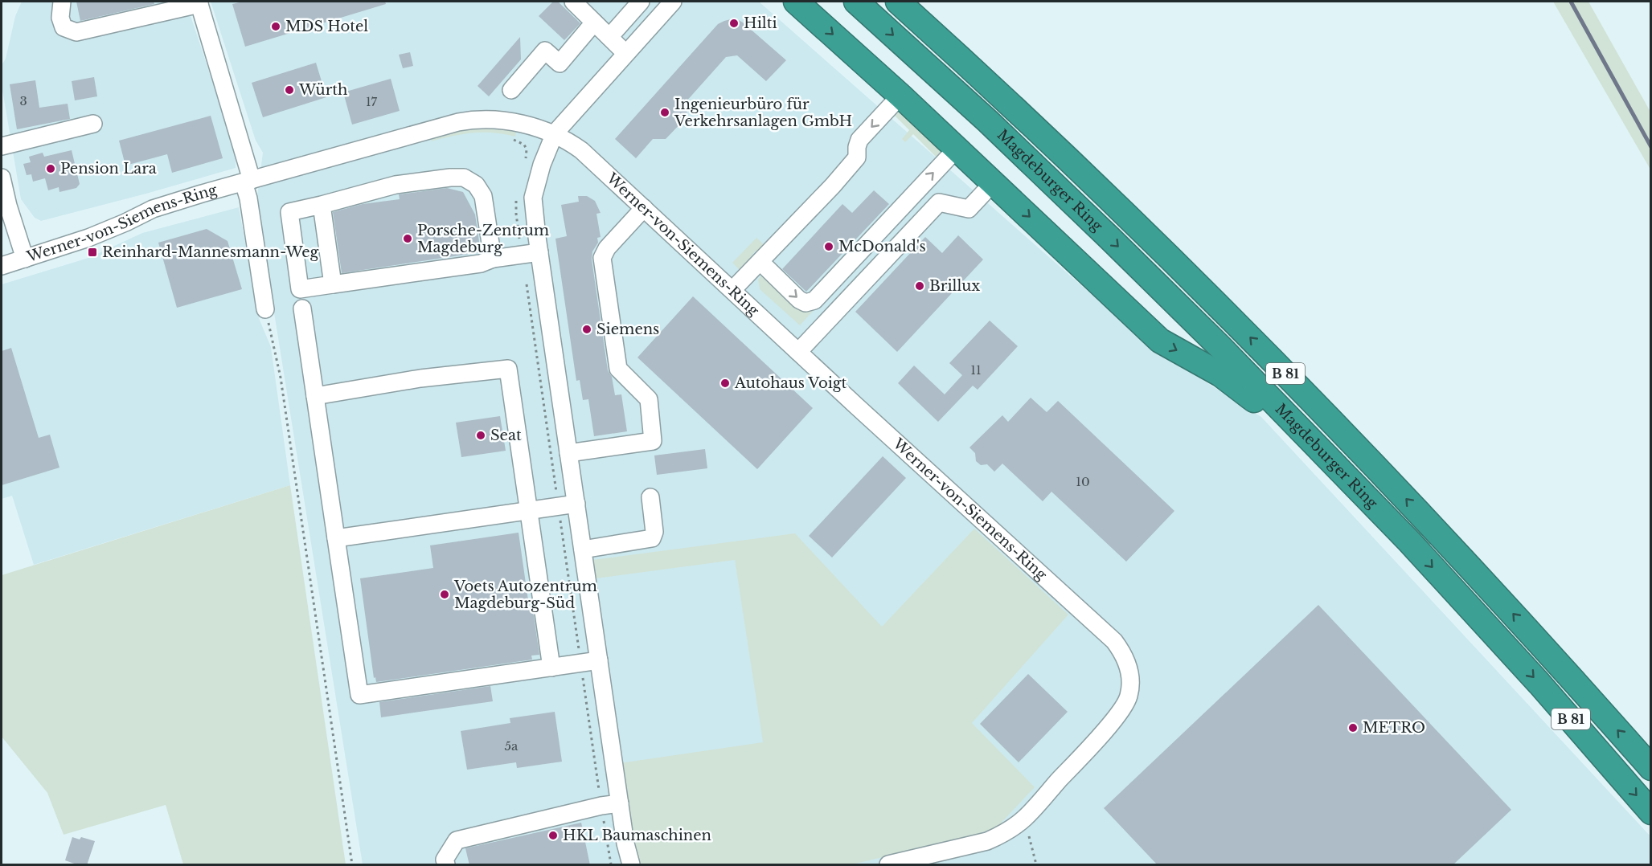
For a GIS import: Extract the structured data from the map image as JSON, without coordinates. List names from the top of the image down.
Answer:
{
  "streets": {
    "highway": ["Magdeburger Ring", "B 81"],
    "street": ["Werner-von-Siemens-Ring"]
  },
  "places": {
    "other": [
      "Hilti",
      "MDS Hotel",
      "Würth",
      "Ingenieurbüro für Verkehrsanlagen GmbH",
      "Pension Lara",
      "Porsche-Zentrum Magdeburg",
      "McDonald's",
      "Brillux",
      "Siemens",
      "Autohaus Voigt",
      "Seat",
      "Voets Autozentrum Magdeburg-Süd",
      "METRO",
      "HKL Baumaschinen"
    ],
    "transit": ["Reinhard-Mannesmann-Weg"]
  },
  "house_numbers": [
    "3",
    "17",
    "11",
    "10",
    "5a"
  ]
}
